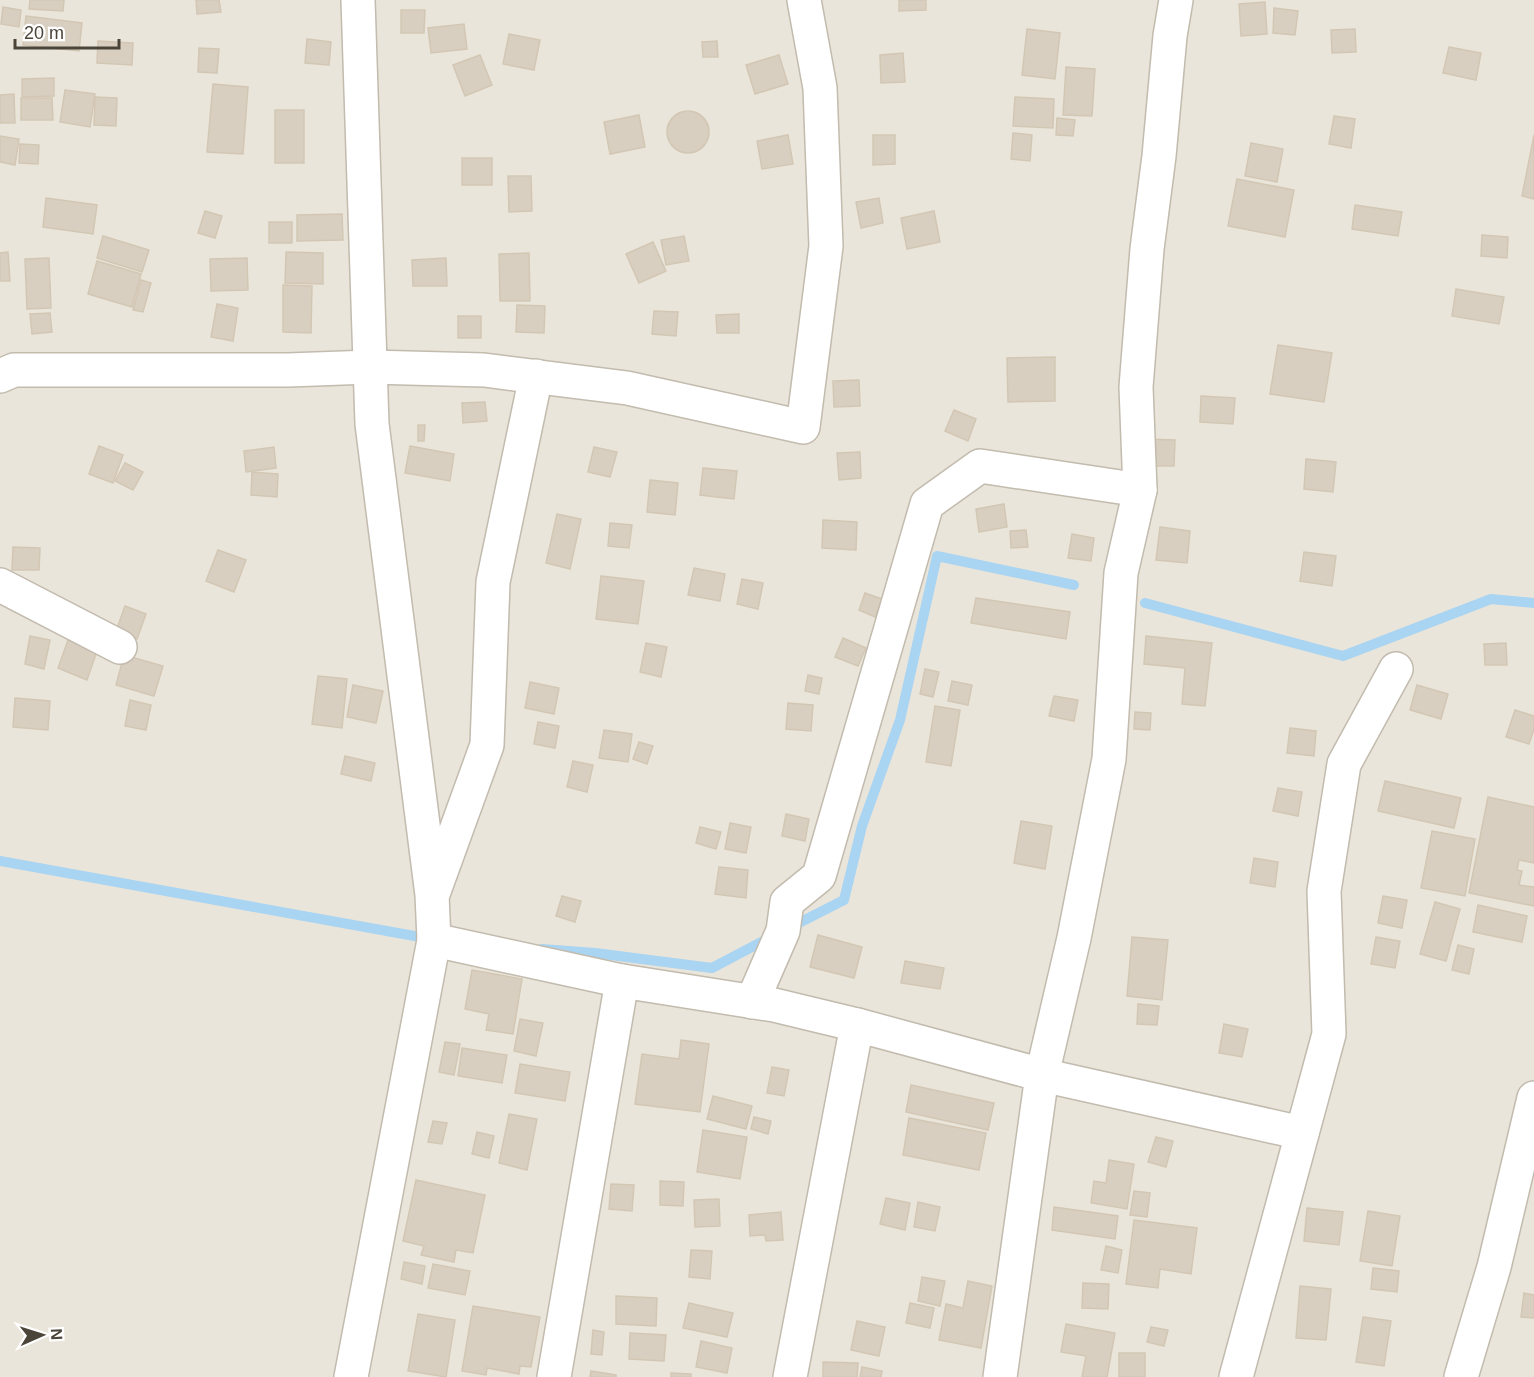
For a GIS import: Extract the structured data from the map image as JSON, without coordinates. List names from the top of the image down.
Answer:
{
  "scale_bar": "20 m",
  "north": "right"
}
